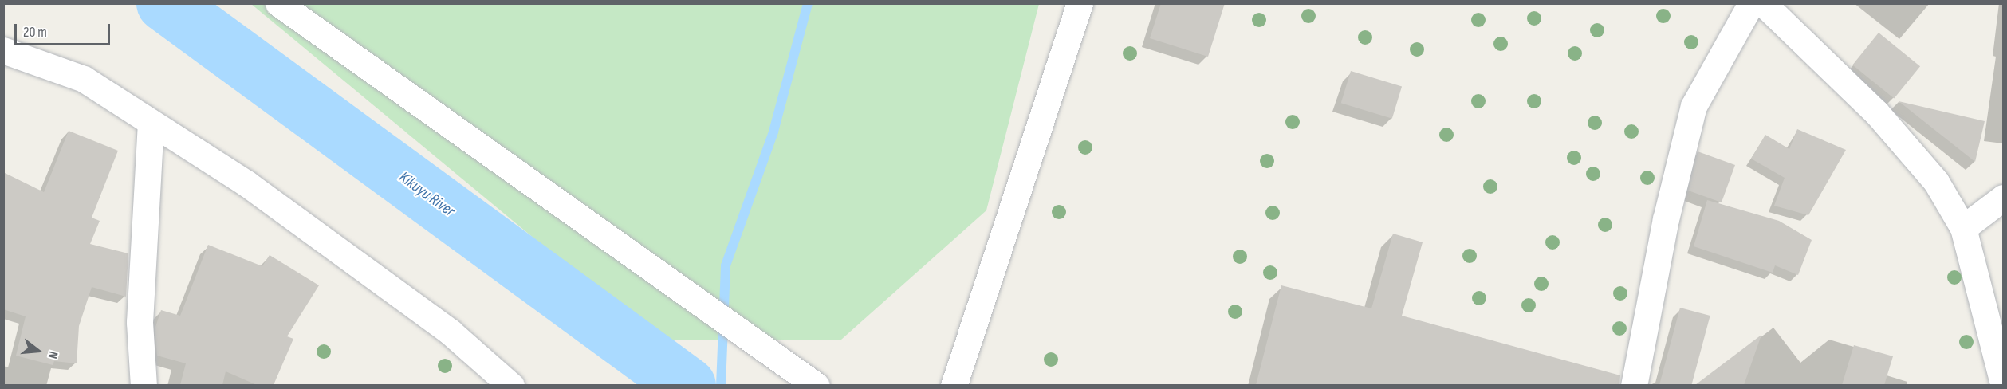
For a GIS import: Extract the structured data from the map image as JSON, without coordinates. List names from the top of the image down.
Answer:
{
  "water": ["Kikuyu River"],
  "scale_bar": "20 m",
  "north": "right"
}
